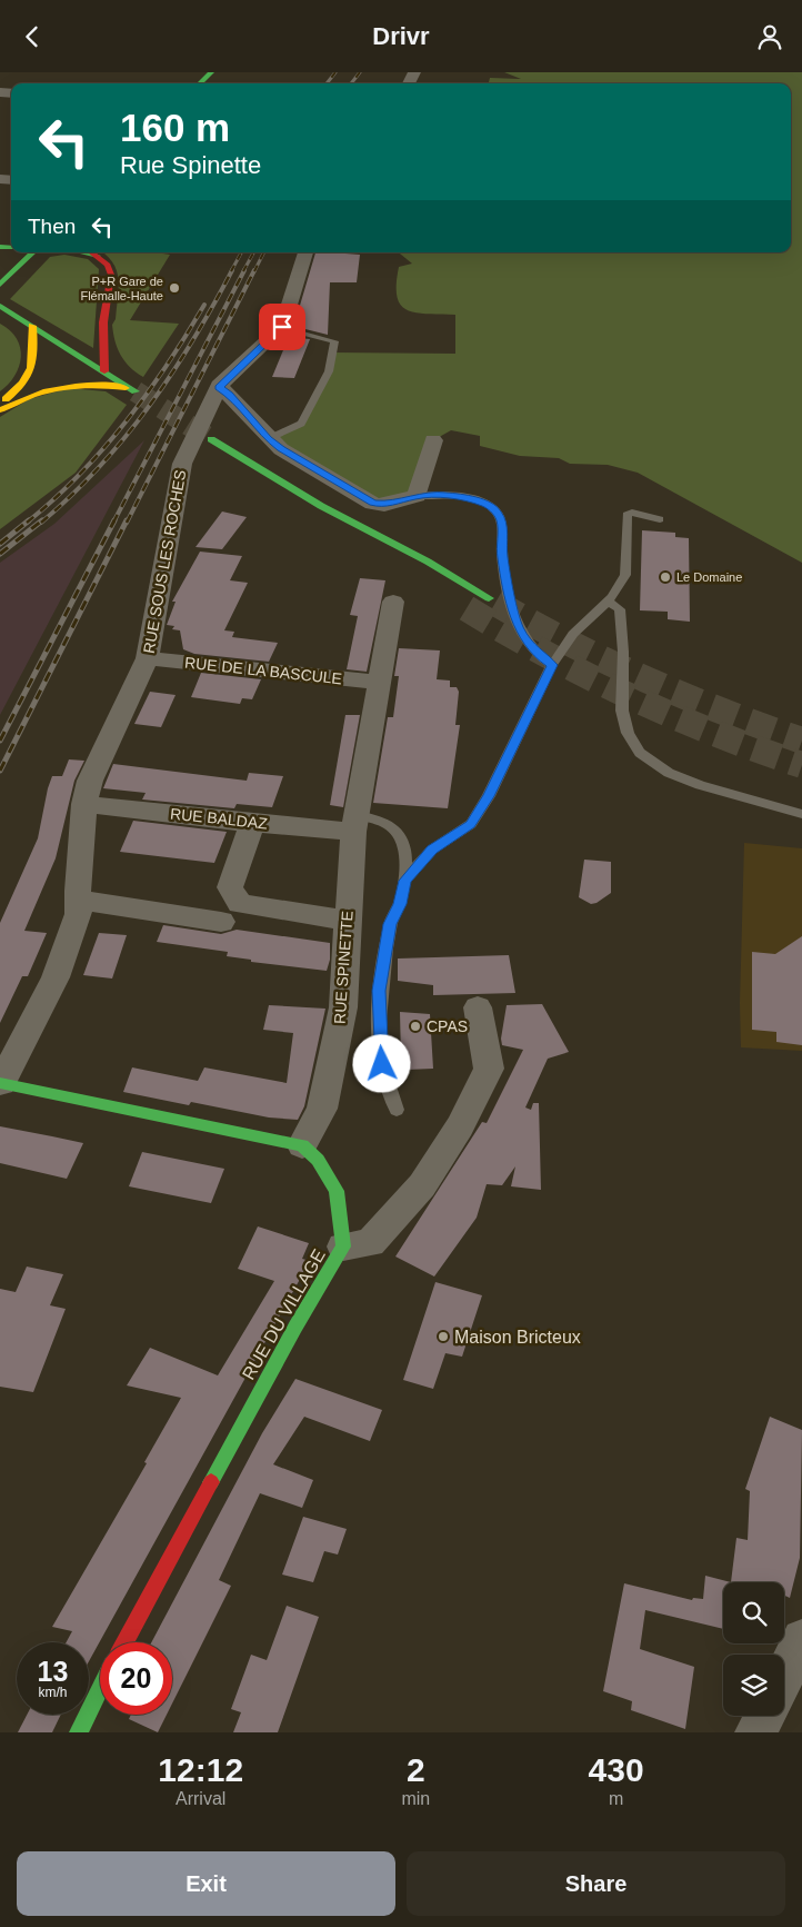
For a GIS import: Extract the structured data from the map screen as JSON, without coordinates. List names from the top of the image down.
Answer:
{
  "streets": {
    "main road": ["RUE DU VILLAGE"],
    "street": [
      "RUE SOUS LES ROCHES",
      "RUE DE LA BASCULE",
      "RUE BALDAZ",
      "RUE SPINETTE"
    ]
  },
  "crossings": [
    ["RUE SOUS LES ROCHES", "RUE DE LA BASCULE"],
    ["RUE SOUS LES ROCHES", "RUE BALDAZ"],
    ["RUE DE LA BASCULE", "RUE SPINETTE"],
    ["RUE BALDAZ", "RUE SPINETTE"],
    ["RUE SPINETTE", "RUE DU VILLAGE"]
  ],
  "places": [
    "P+R Gare de Flémalle-Haute",
    "Le Domaine",
    "CPAS",
    "Maison Bricteux"
  ],
  "page": {
    "header": "Drivr",
    "turn": ["160 m", "Rue Spinette"],
    "then": "Then",
    "speed": "13 km/h",
    "limit": "20",
    "eta": [
      "12:12",
      "Arrival",
      "2",
      "min",
      "430",
      "m"
    ],
    "buttons": ["Exit", "Share"]
  }
}
